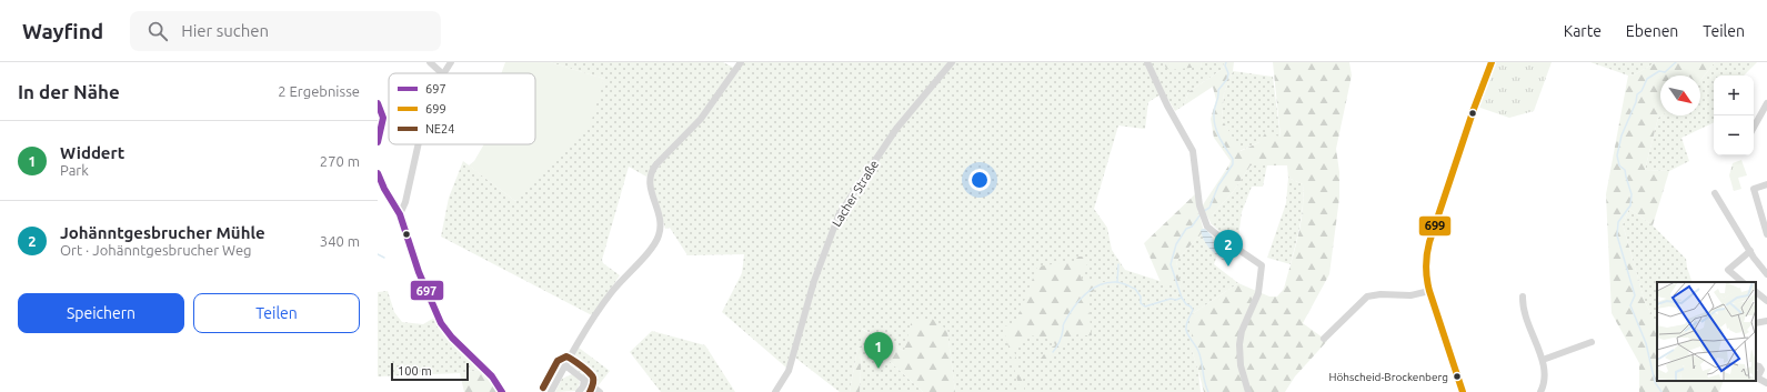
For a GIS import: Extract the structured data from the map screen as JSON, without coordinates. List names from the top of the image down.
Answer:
{
  "streets": {
    "street": ["Lacher Straße"]
  },
  "places": ["Höhscheid-Brockenberg"],
  "lines": ["transit line 699", "transit line 697", "transit line NE24"],
  "legend": ["697", "699", "NE24"],
  "scale_bar": "100 m",
  "north": "bottom right",
  "page": {
    "header": "Wayfind",
    "search": "Hier suchen",
    "nav": ["Karte", "Ebenen", "Teilen"],
    "heading": ["In der Nähe", "2 Ergebnisse"],
    "map_buttons": ["+", "−"],
    "list": [
      {
        "mark": "1",
        "name": "Widdert",
        "note": "Park",
        "value": "270 m"
      },
      {
        "mark": "2",
        "name": "Johänntgesbrucher Mühle",
        "note": "Ort · Johänntgesbrucher Weg",
        "value": "340 m"
      }
    ],
    "pins": ["2", "1"],
    "buttons": ["Speichern", "Teilen"],
    "scale": "100 m"
  }
}
